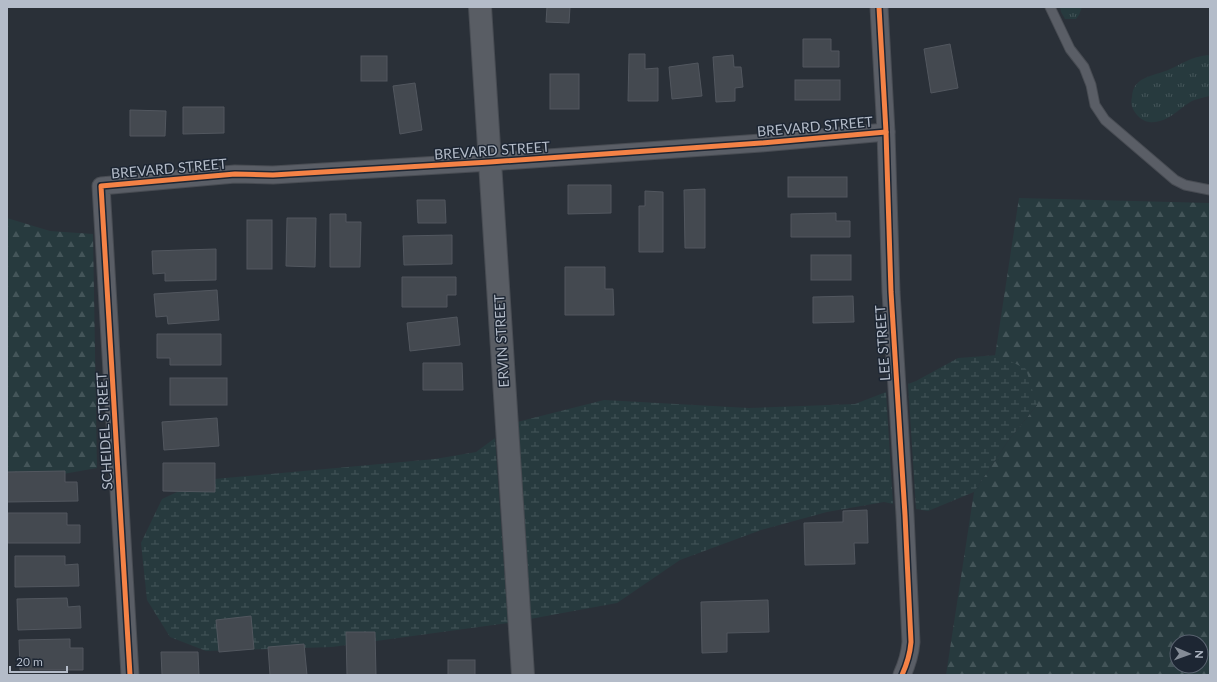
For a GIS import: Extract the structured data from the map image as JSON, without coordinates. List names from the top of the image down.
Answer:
{
  "streets": {
    "street": [
      "BREVARD STREET",
      "ERVIN STREET",
      "LEE STREET",
      "SCHEIDEL STREET"
    ]
  },
  "crossings": [
    ["BREVARD STREET", "ERVIN STREET"],
    ["BREVARD STREET", "LEE STREET"],
    ["BREVARD STREET", "SCHEIDEL STREET"]
  ],
  "scale_bar": "20 m",
  "north": "right"
}
